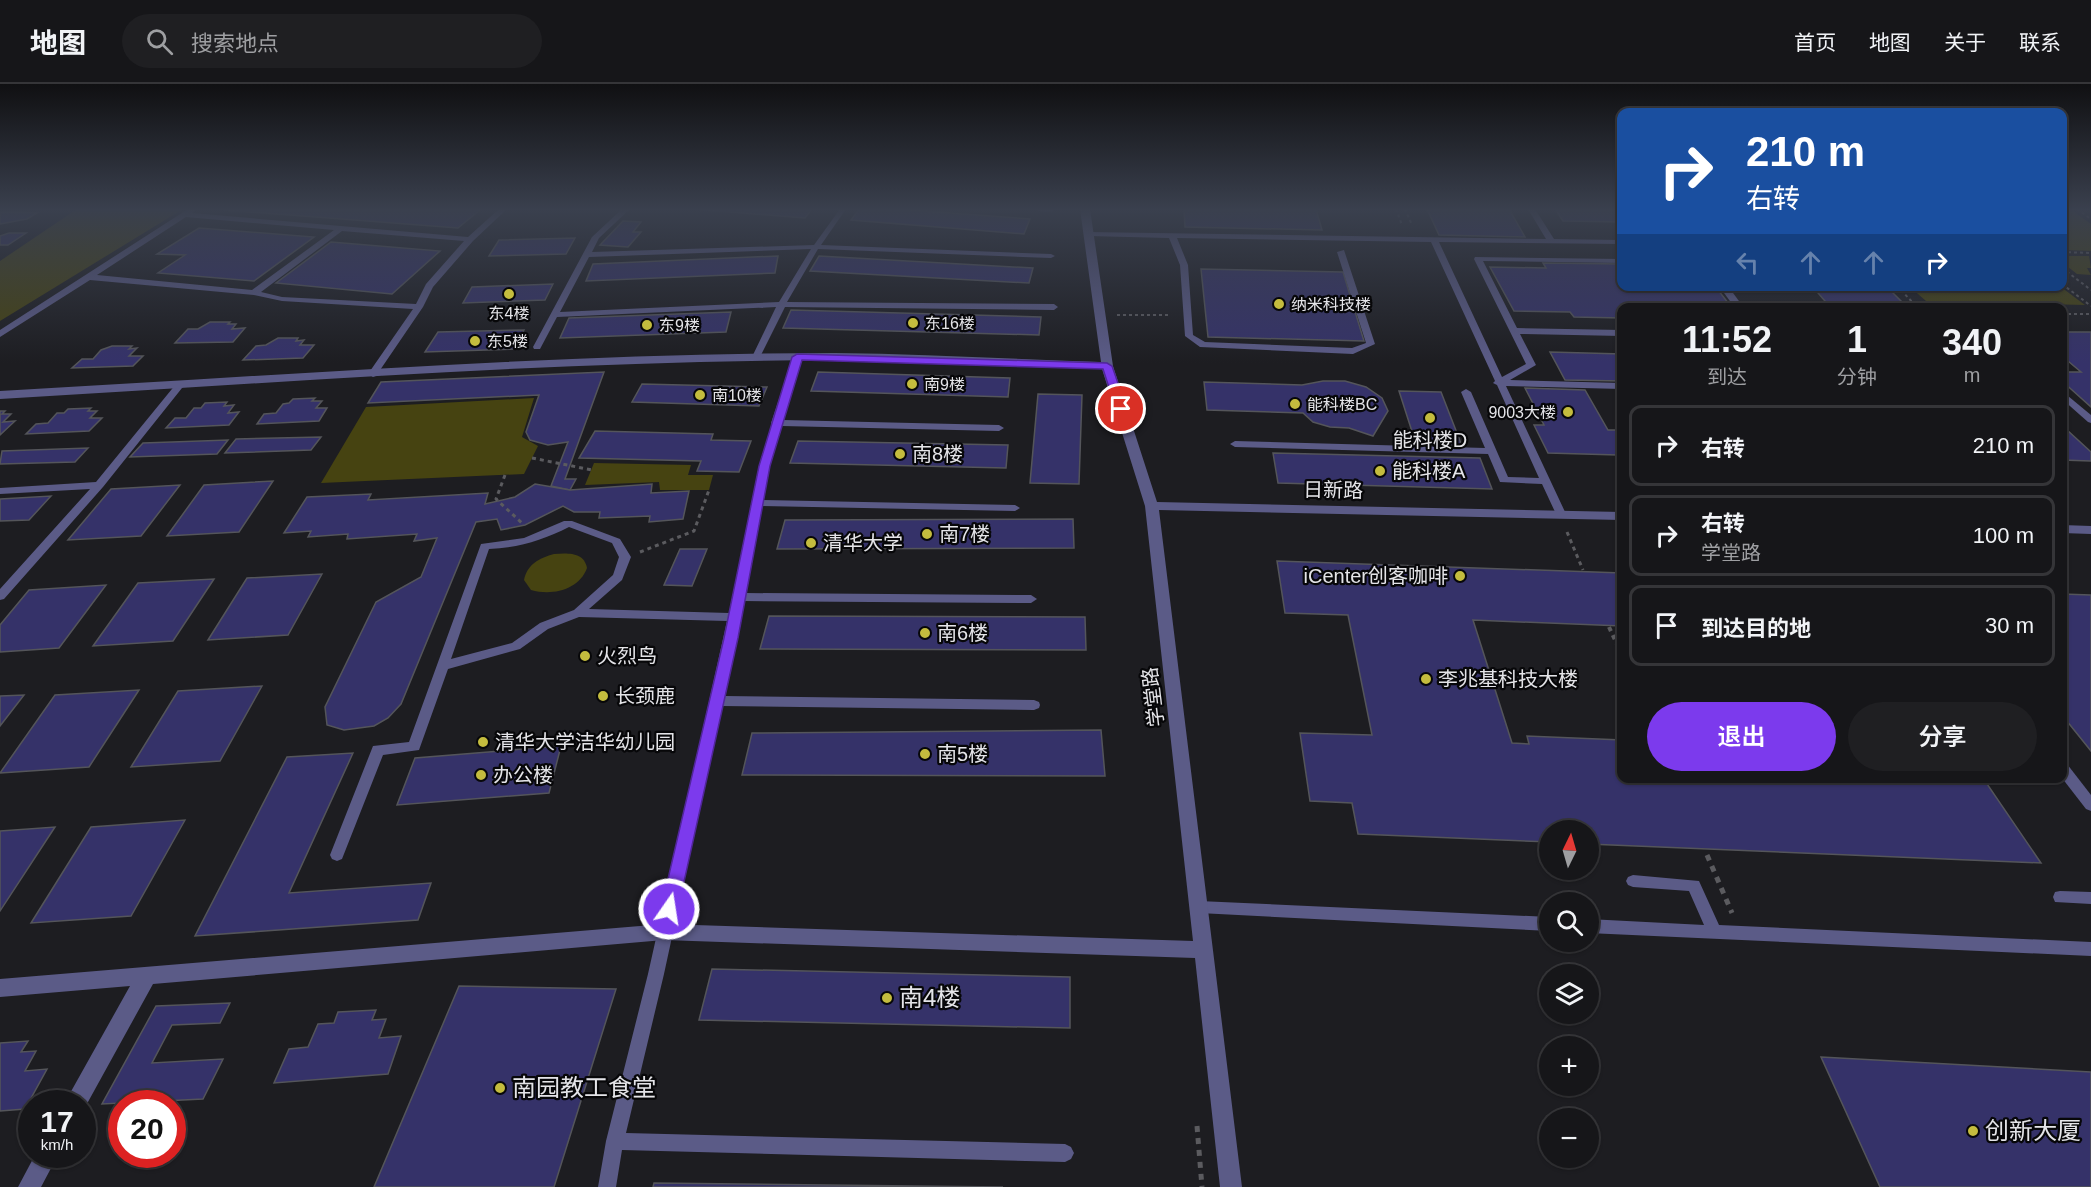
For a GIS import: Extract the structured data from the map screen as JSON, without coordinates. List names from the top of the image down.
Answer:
{
  "streets": {
    "street": ["日新路", "学堂路"]
  },
  "crossings": [
    ["日新路", "学堂路"]
  ],
  "places": [
    "东4楼",
    "纳米科技楼",
    "东16楼",
    "东9楼",
    "东5楼",
    "南9楼",
    "南10楼",
    "能科楼BC",
    "9003大楼",
    "能科楼D",
    "南8楼",
    "能科楼A",
    "南7楼",
    "清华大学",
    "iCenter创客咖啡",
    "南6楼",
    "火烈鸟",
    "李兆基科技大楼",
    "长颈鹿",
    "清华大学洁华幼儿园",
    "南5楼",
    "办公楼",
    "南4楼",
    "南园教工食堂",
    "创新大厦"
  ],
  "north": "top",
  "page": {
    "header": "地图",
    "search": "搜索地点",
    "nav": [
      "首页",
      "地图",
      "关于",
      "联系"
    ],
    "turn": ["210 m", "右转"],
    "eta": [
      "11:52",
      "到达",
      "1",
      "分钟",
      "340",
      "m"
    ],
    "list": [
      {
        "name": "右转",
        "value": "210 m"
      },
      {
        "name": "右转",
        "note": "学堂路",
        "value": "100 m"
      },
      {
        "name": "到达目的地",
        "value": "30 m"
      }
    ],
    "buttons": ["退出", "分享"],
    "map_buttons": ["+", "−"],
    "speed": "17 km/h",
    "limit": "20"
  }
}
